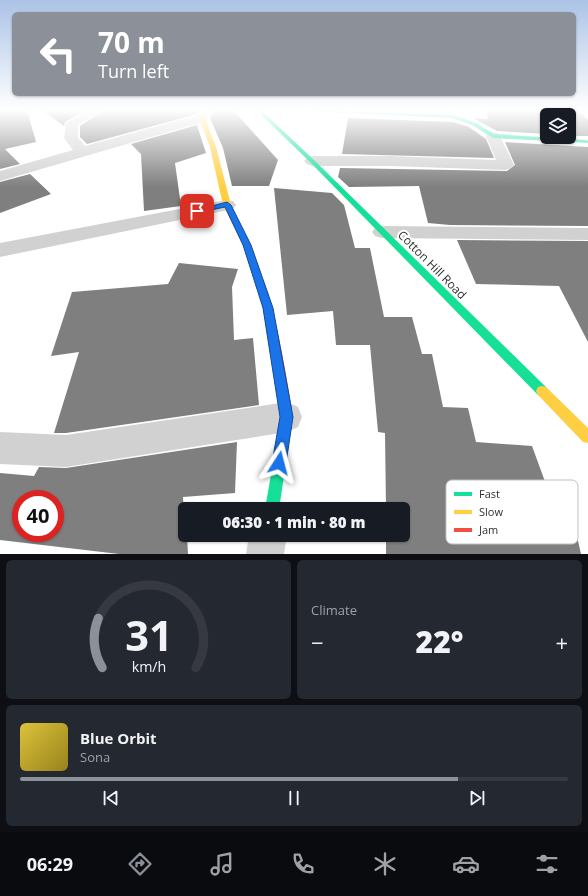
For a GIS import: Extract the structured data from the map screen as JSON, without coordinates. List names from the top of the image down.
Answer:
{
  "streets": {
    "street": ["Cotton Hill Road"]
  },
  "legend": ["Fast", "Slow", "Jam"],
  "page": {
    "turn": ["70 m", "Turn left"],
    "limit": "40",
    "trip": "06:30 · 1 min · 80 m",
    "tile": "Climate",
    "heat": ["−", "22°", "+"],
    "song": ["Blue Orbit", "Sona"],
    "tabs": "06:29",
    "gauge": ["31", "km/h"]
  }
}
